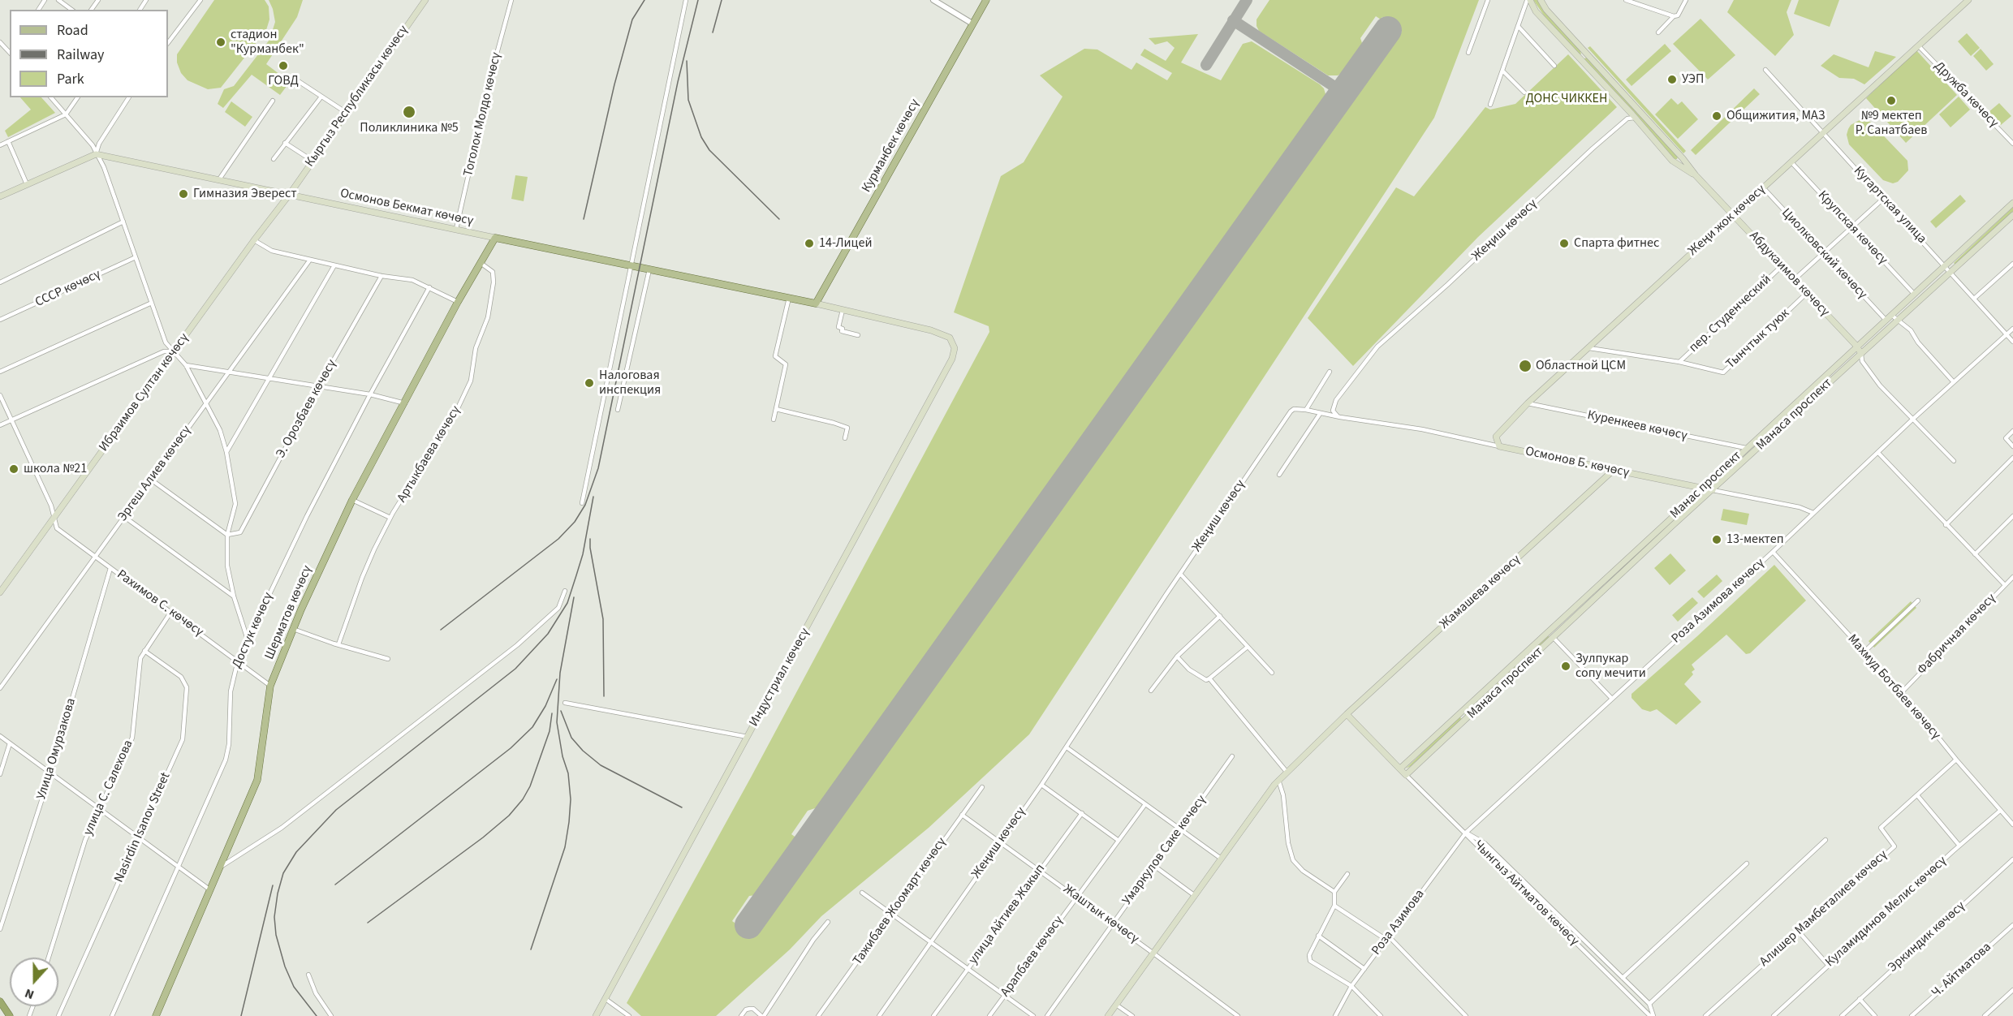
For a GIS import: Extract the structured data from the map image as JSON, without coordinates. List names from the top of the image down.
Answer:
{
  "streets": {
    "main road": [
      "Кыргыз Республикасы көчөсү",
      "Курманбек көчөсү",
      "Осмонов Бекмат көчөсү",
      "Жеңи жок көчөсү",
      "Абдукаимов көчөсү",
      "Ибраимов Султан көчөсү",
      "Манаса проспект",
      "Осмонов Б. көчөсү",
      "Манас проспект",
      "Жамашева көчөсү",
      "Шерматов көчөсү",
      "Индустриал көчөсү"
    ],
    "street": [
      "Дружба көчөсү",
      "Тоголок Молдо көчөсү",
      "Кугартская улица",
      "Крупская көчөсү",
      "Жеңиш көчөсү",
      "Циолковский көчөсү",
      "СССР көчөсү",
      "пер. Студенческий",
      "Тынчтык туюк",
      "Э. Орозбаев көчөсү",
      "Куренкеев көчөсү",
      "Артыкбаева көчөсү",
      "Эргеш Алиев көчөсү",
      "Роза Азимова көчөсү",
      "Рахимов С. көчөсү",
      "Достук көчөсү",
      "Фабричная көчөсү",
      "Махмуд Ботбаев көчөсү",
      "Улица Омурзакова",
      "улица С. Салехова",
      "Nasirdin Isanov Street",
      "Умаркулов Саке көчөсү",
      "Чынгыз Айтматов көчөсү",
      "Тажибаев Жоомарт көчөсү",
      "Алишер Мамбеталиев көчөсү",
      "Куламидинов Мелис көчөсү",
      "улица Айтиев Жакып",
      "Жаштык көчөсү",
      "Роза Азимова",
      "Эркиндик көчөсү",
      "Арапбаев көчөсү",
      "Ч. Айтматова"
    ]
  },
  "crossings": [
    ["Дружба көчөсү", "Жеңи жок көчөсү"],
    ["Кыргыз Республикасы көчөсү", "Осмонов Бекмат көчөсү"],
    ["Кыргыз Республикасы көчөсү", "Ибраимов Султан көчөсү"],
    ["Тоголок Молдо көчөсү", "Осмонов Бекмат көчөсү"],
    ["Курманбек көчөсү", "Осмонов Бекмат көчөсү"],
    ["Кугартская улица", "Жеңи жок көчөсү"],
    ["Кугартская улица", "Манаса проспект"],
    ["Кугартская улица", "Манас проспект"],
    ["Кугартская улица", "Роза Азимова көчөсү"],
    ["Осмонов Бекмат көчөсү", "Ибраимов Султан көчөсү"],
    ["Осмонов Бекмат көчөсү", "Шерматов көчөсү"],
    ["Жеңи жок көчөсү", "Крупская көчөсү"],
    ["Жеңи жок көчөсү", "Циолковский көчөсү"],
    ["Жеңи жок көчөсү", "Абдукаимов көчөсү"],
    ["Жеңи жок көчөсү", "Тынчтык туюк"],
    ["Жеңи жок көчөсү", "Куренкеев көчөсү"],
    ["Жеңи жок көчөсү", "Осмонов Б. көчөсү"],
    ["Крупская көчөсү", "Манас проспект"],
    ["Жеңиш көчөсү", "Осмонов Б. көчөсү"],
    ["Жеңиш көчөсү", "Жаштык көчөсү"],
    ["Циолковский көчөсү", "Манас проспект"],
    ["Абдукаимов көчөсү", "пер. Студенческий"],
    ["Абдукаимов көчөсү", "Тынчтык туюк"],
    ["Абдукаимов көчөсү", "Манаса проспект"],
    ["Абдукаимов көчөсү", "Манас проспект"],
    ["пер. Студенческий", "Тынчтык туюк"],
    ["Ибраимов Султан көчөсү", "Рахимов С. көчөсү"],
    ["Манаса проспект", "Осмонов Б. көчөсү"],
    ["Куренкеев көчөсү", "Манас проспект"],
    ["Артыкбаева көчөсү", "Шерматов көчөсү"],
    ["Осмонов Б. көчөсү", "Манас проспект"],
    ["Осмонов Б. көчөсү", "Жамашева көчөсү"],
    ["Осмонов Б. көчөсү", "Роза Азимова көчөсү"],
    ["Эргеш Алиев көчөсү", "Рахимов С. көчөсү"],
    ["Жамашева көчөсү", "Жаштык көчөсү"],
    ["Роза Азимова көчөсү", "Махмуд Ботбаев көчөсү"],
    ["Роза Азимова көчөсү", "Чынгыз Айтматов көчөсү"],
    ["Роза Азимова көчөсү", "Роза Азимова"],
    ["Рахимов С. көчөсү", "Шерматов көчөсү"],
    ["Рахимов С. көчөсү", "Достук көчөсү"],
    ["Рахимов С. көчөсү", "Улица Омурзакова"],
    ["Рахимов С. көчөсү", "улица С. Салехова"],
    ["Фабричная көчөсү", "Махмуд Ботбаев көчөсү"],
    ["Махмуд Ботбаев көчөсү", "Алишер Мамбеталиев көчөсү"],
    ["Махмуд Ботбаев көчөсү", "Куламидинов Мелис көчөсү"],
    ["улица С. Салехова", "Nasirdin Isanov Street"],
    ["Умаркулов Саке көчөсү", "Жаштык көчөсү"],
    ["Чынгыз Айтматов көчөсү", "Роза Азимова"],
    ["Тажибаев Жоомарт көчөсү", "Жаштык көчөсү"],
    ["улица Айтиев Жакып", "Жаштык көчөсү"],
    ["Жаштык көчөсү", "Арапбаев көчөсү"]
  ],
  "parks": ["ДОНС ЧИККЕН"],
  "places": [
    "стадион \"Курманбек\"",
    "ГОВД",
    "УЭП",
    "№9 мектеп Р. Санатбаев",
    "Поликлиника №5",
    "Общижития, МАЗ",
    "Гимназия Эверест",
    "14-Лицей",
    "Спарта фитнес",
    "Областной ЦСМ",
    "Налоговая инспекция",
    "школа №21",
    "13-мектеп",
    "Зулпукар сопу мечити"
  ],
  "legend": ["Road", "Railway", "Park"],
  "north": "bottom"
}
